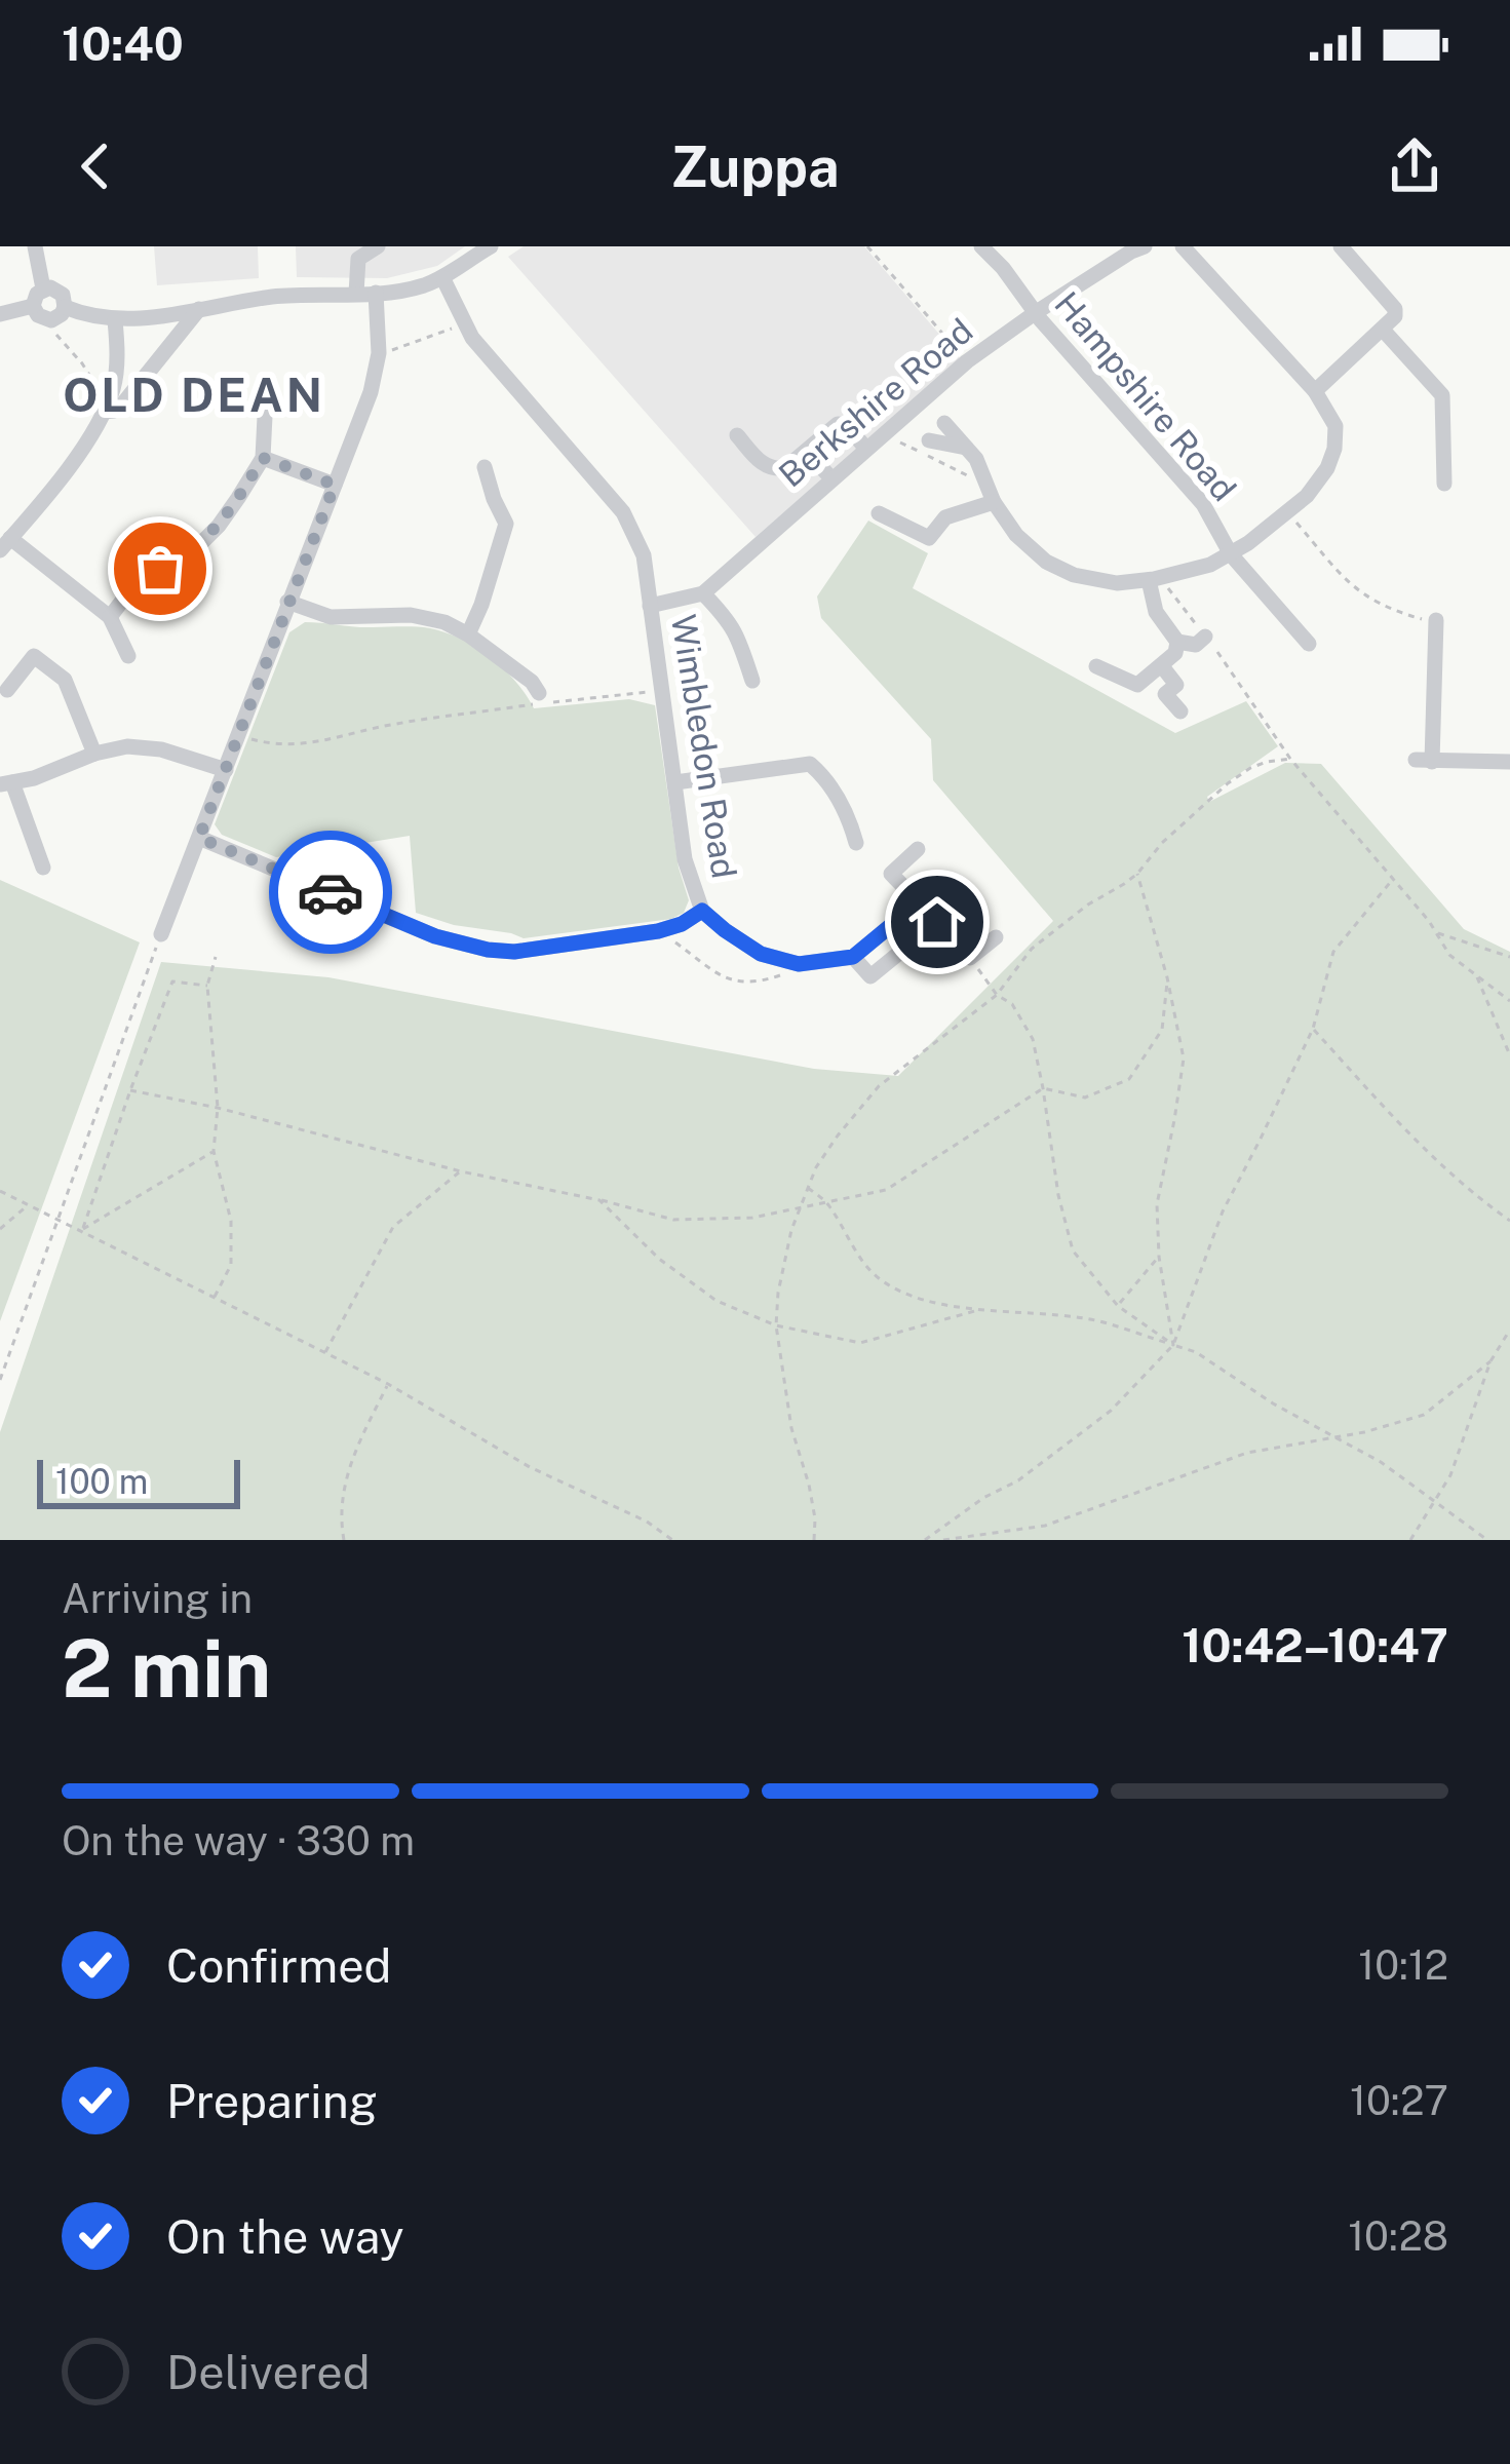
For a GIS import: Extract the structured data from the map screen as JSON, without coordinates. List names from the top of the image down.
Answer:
{
  "streets": {
    "street": ["Hampshire Road", "Berkshire Road", "Wimbledon Road"]
  },
  "crossings": [
    ["Hampshire Road", "Berkshire Road"],
    ["Berkshire Road", "Wimbledon Road"]
  ],
  "districts": ["OLD DEAN"],
  "scale_bar": "100 m",
  "page": {
    "status": "10:40",
    "header": "Zuppa",
    "scale": "100 m",
    "heading": ["2 min", "Arriving in", "10:42–10:47"],
    "bar": "On the way · 330 m",
    "list": [
      ["Confirmed", "10:12"],
      ["Preparing", "10:27"],
      ["On the way", "10:28"],
      "Delivered"
    ]
  }
}
